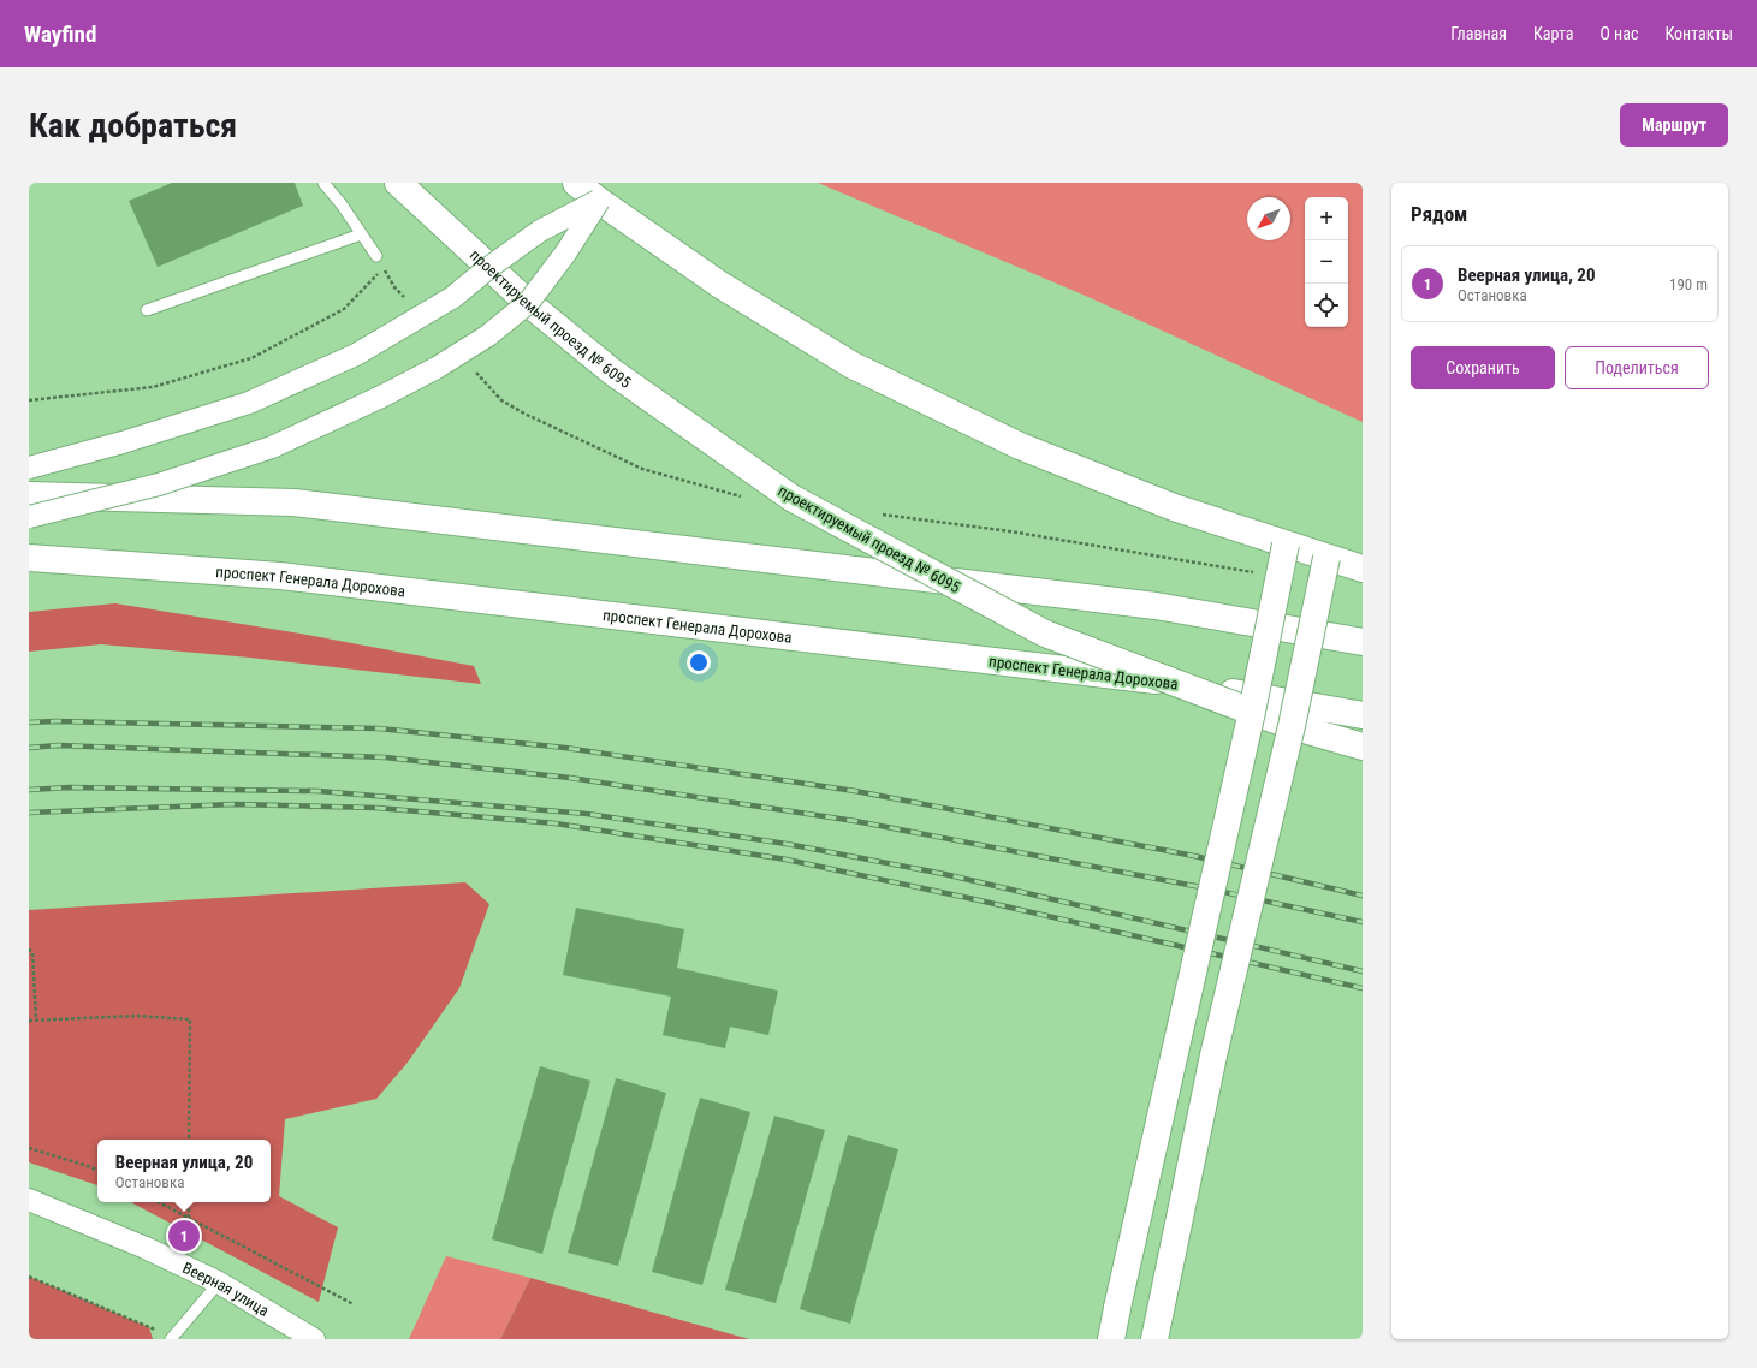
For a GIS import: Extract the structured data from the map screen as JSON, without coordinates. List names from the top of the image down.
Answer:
{
  "streets": {
    "main road": ["проектируемый проезд № 6095", "проспект Генерала Дорохова"],
    "street": ["Веерная улица"]
  },
  "north": "bottom left",
  "page": {
    "header": "Wayfind",
    "nav": [
      "Главная",
      "Карта",
      "О нас",
      "Контакты"
    ],
    "buttons": [
      "Маршрут",
      ["Сохранить", "Поделиться"]
    ],
    "title": "Как добраться",
    "heading": "Рядом",
    "map_buttons": ["+", "−"],
    "list": [
      {
        "mark": "1",
        "name": "Веерная улица, 20",
        "note": "Остановка",
        "value": "190 m"
      }
    ],
    "popup": ["Веерная улица, 20", "Остановка"],
    "pins": "1"
  }
}
